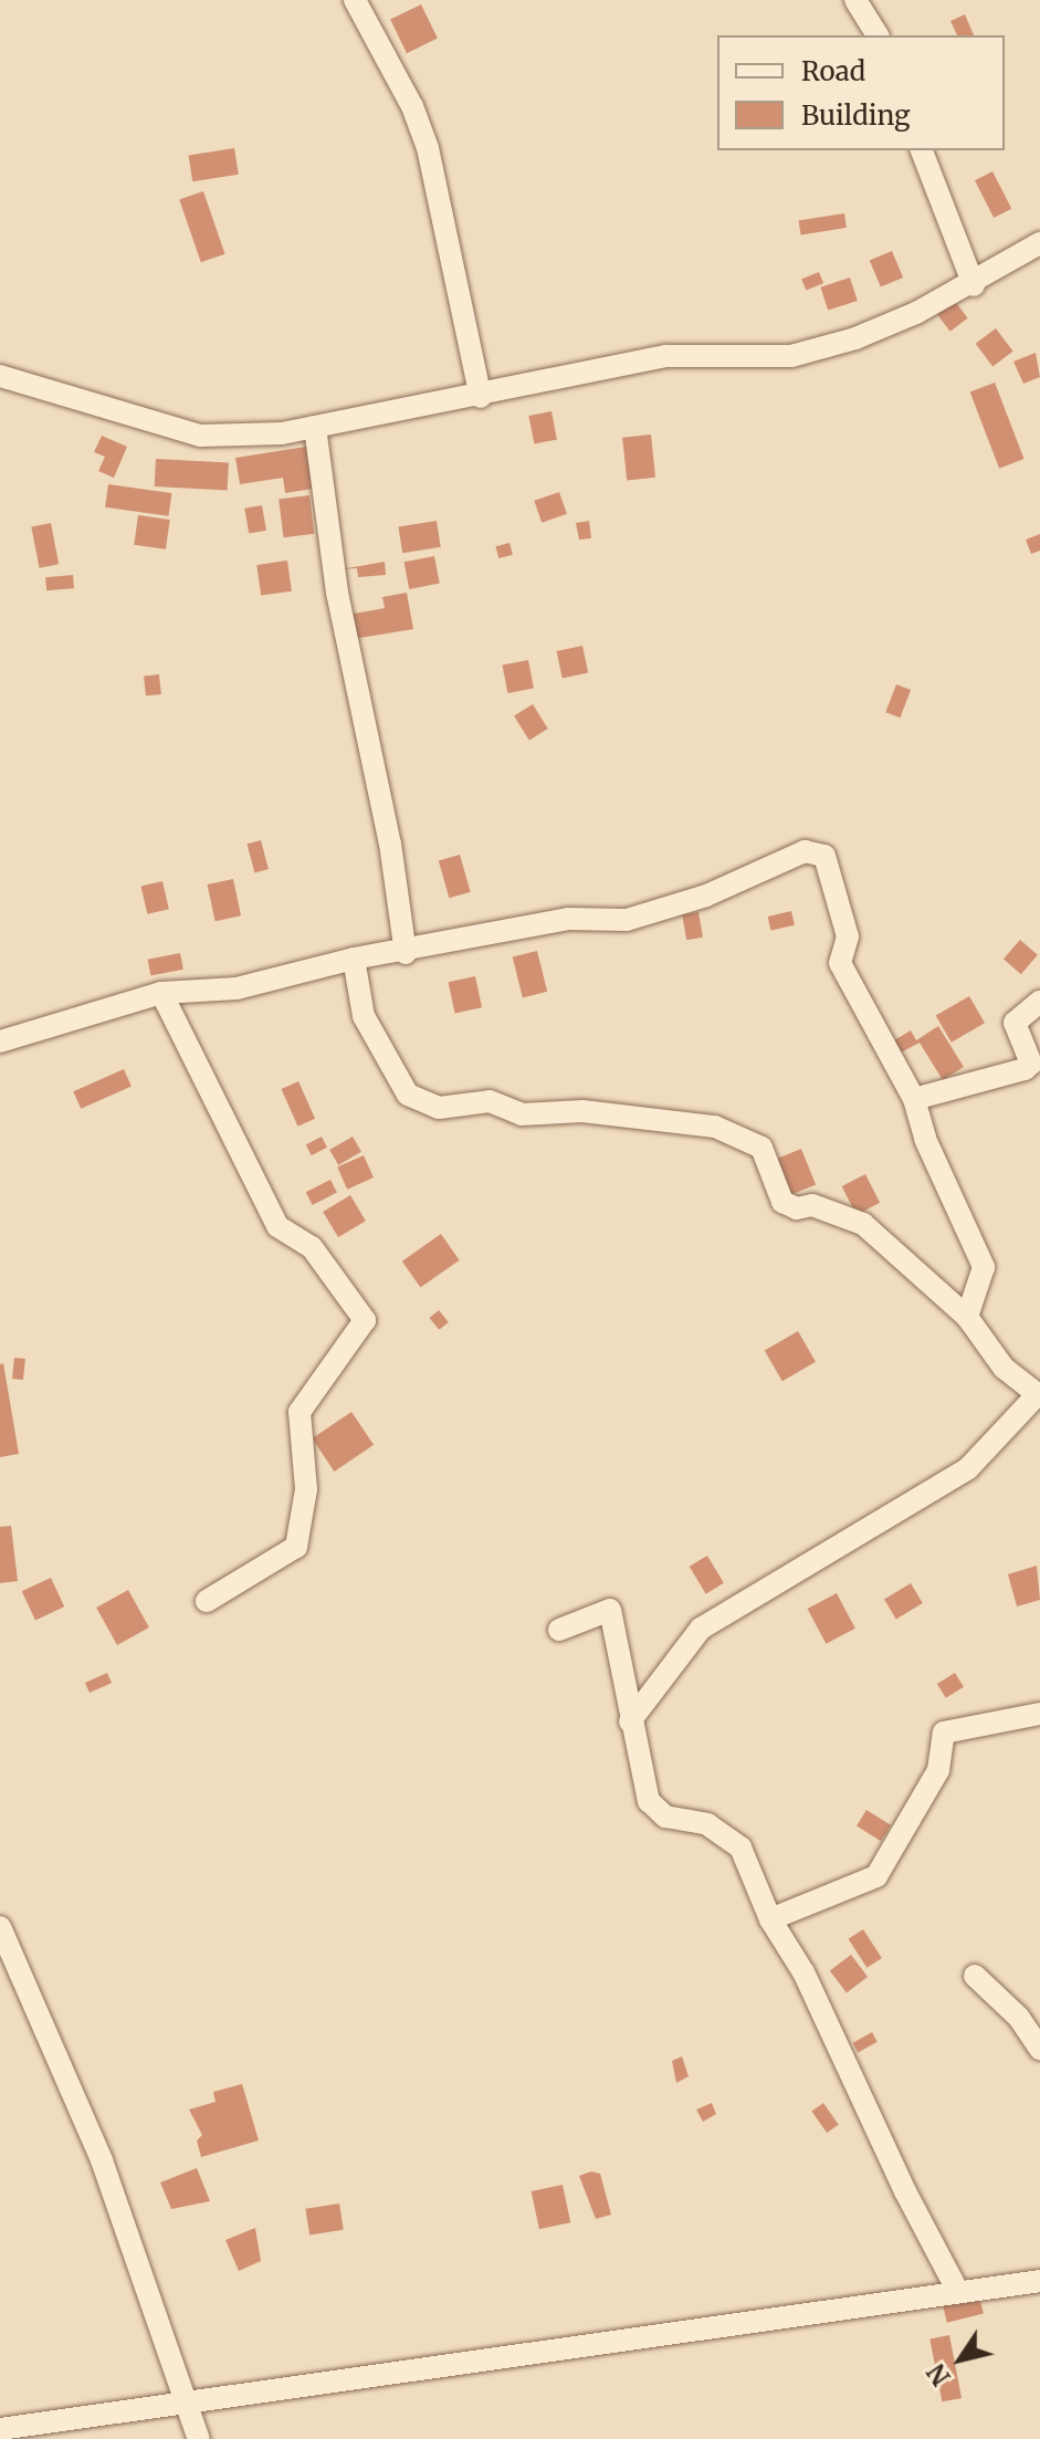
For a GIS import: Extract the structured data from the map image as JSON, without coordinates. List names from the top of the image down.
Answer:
{
  "legend": ["Road", "Building"],
  "north": "bottom left"
}
